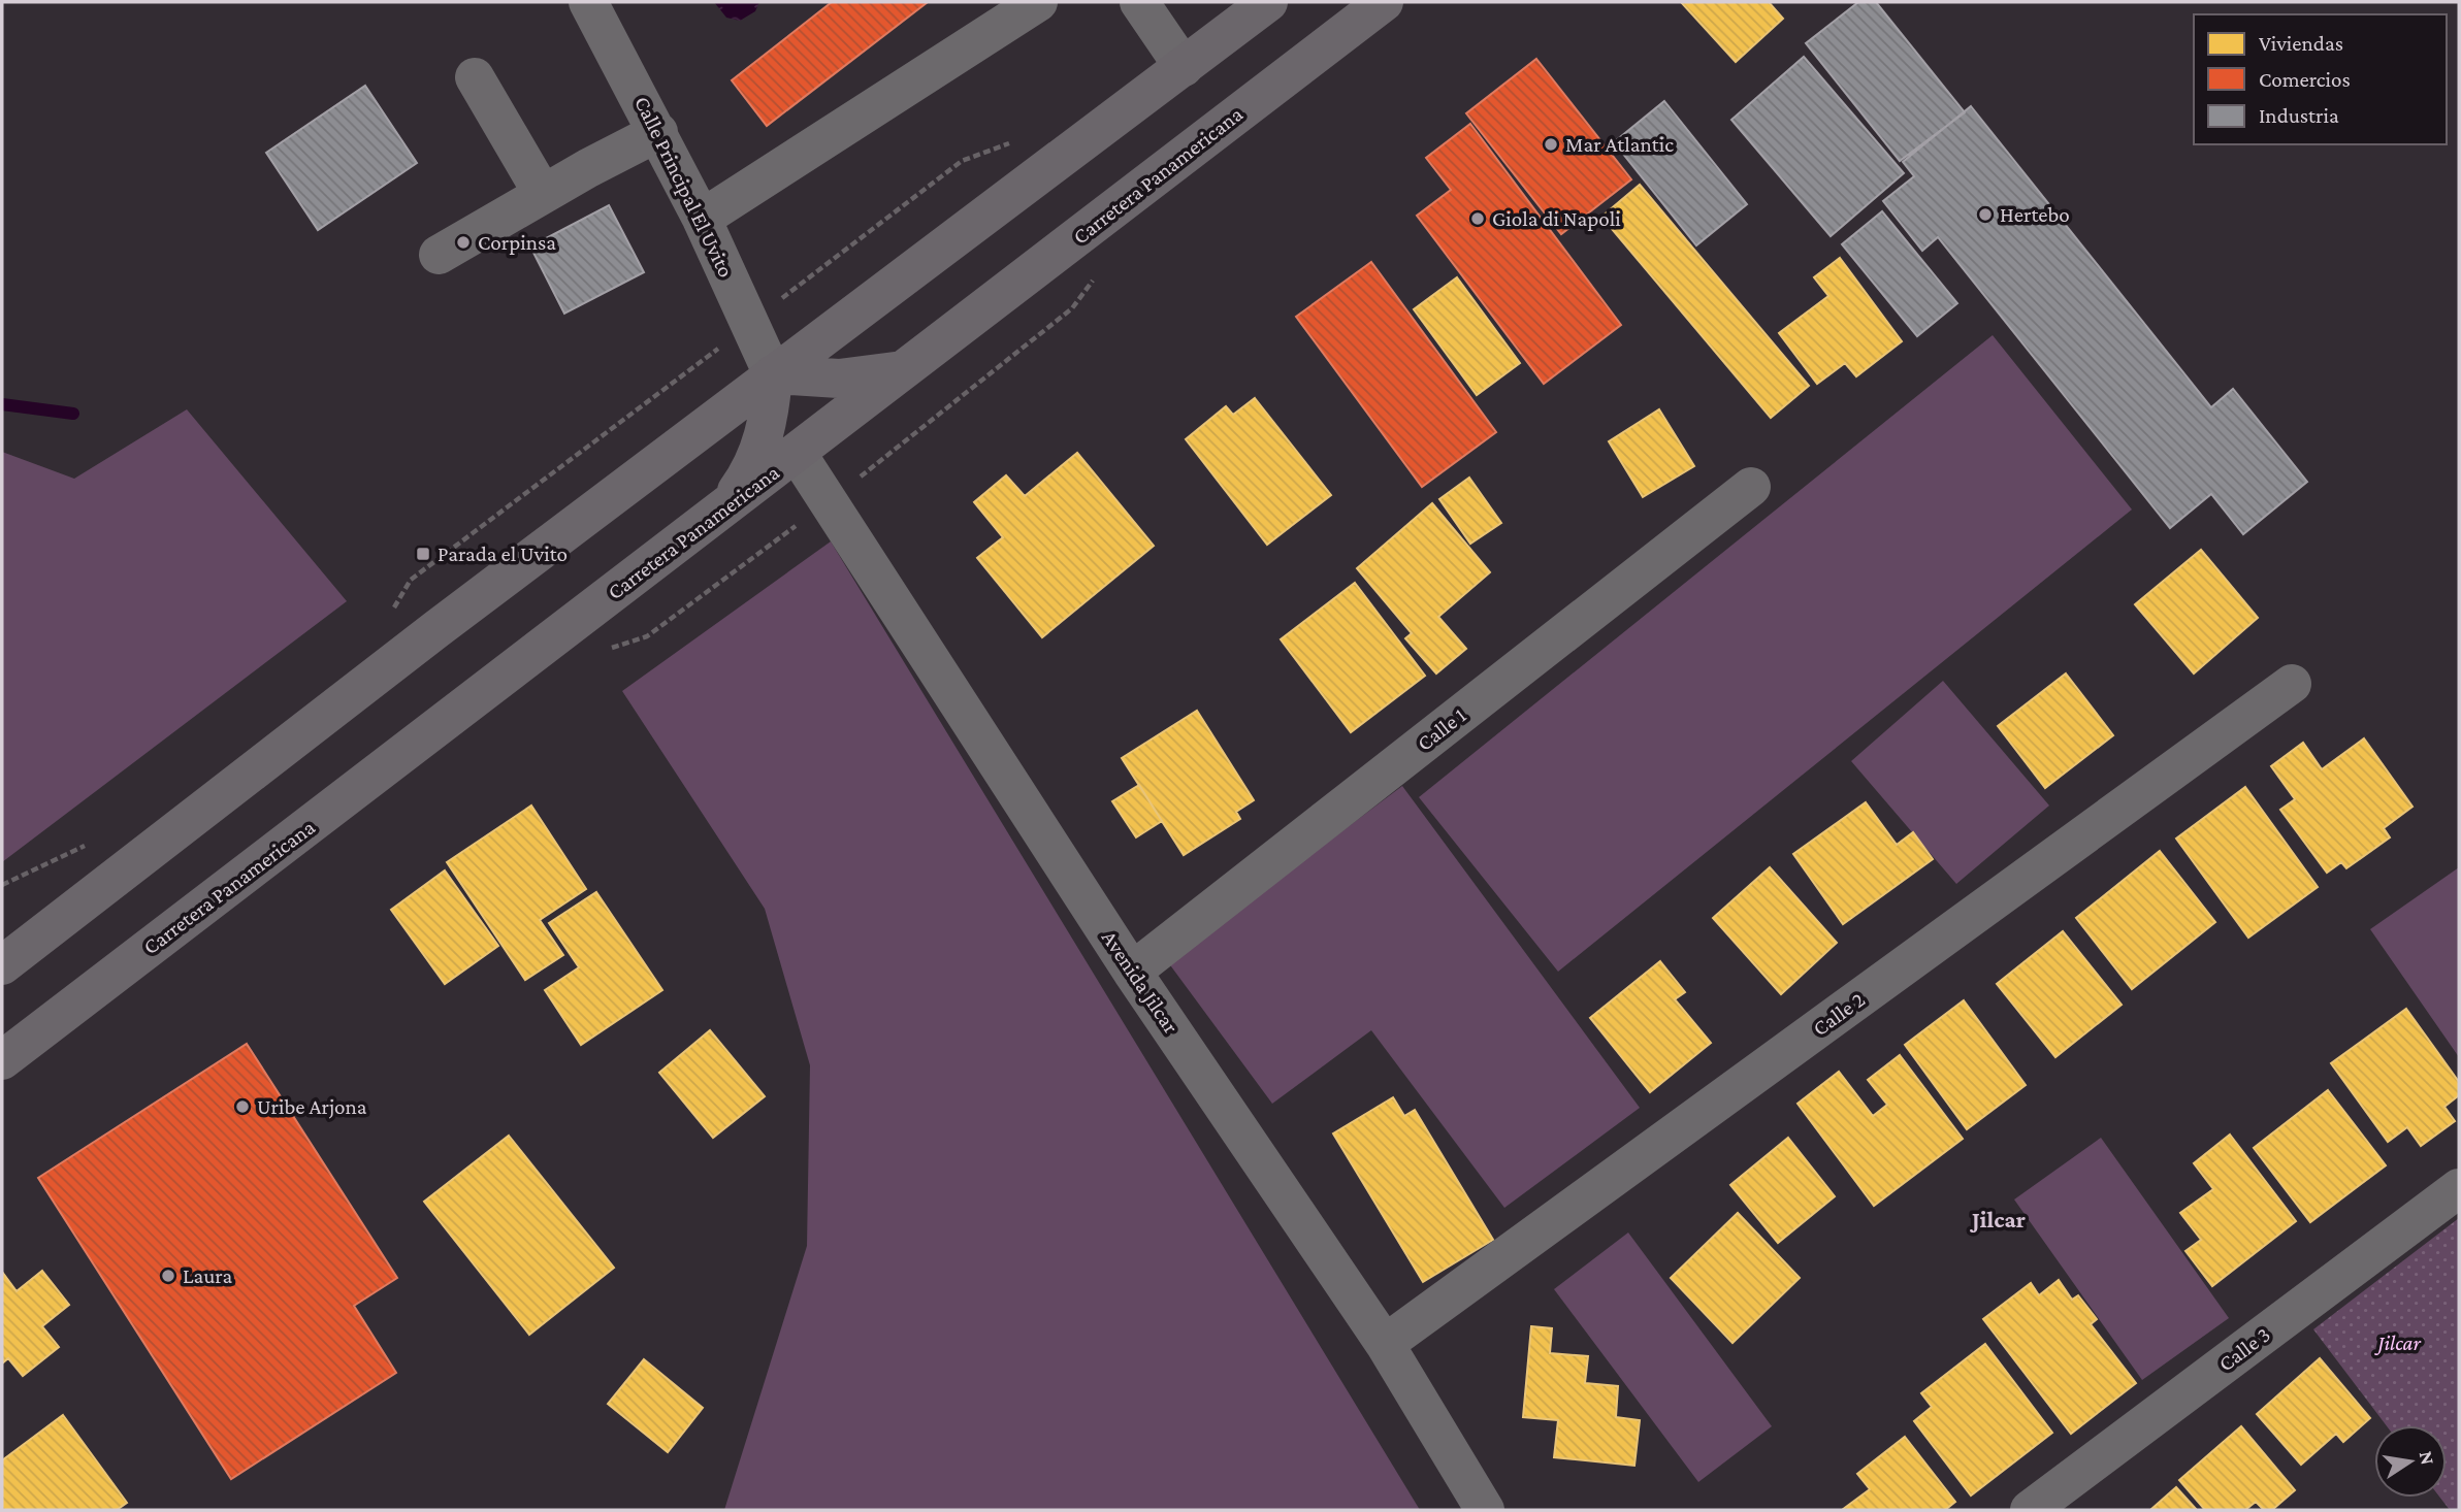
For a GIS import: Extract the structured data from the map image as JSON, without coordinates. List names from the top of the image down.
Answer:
{
  "streets": {
    "highway": ["Carretera Panamericana"],
    "street": [
      "Calle Principal El Uvito",
      "Calle 1",
      "Avenida Jilcar",
      "Calle 2",
      "Calle 3"
    ]
  },
  "crossings": [
    ["Carretera Panamericana", "Avenida Jilcar"],
    ["Calle 1", "Avenida Jilcar"],
    ["Avenida Jilcar", "Calle 2"]
  ],
  "districts": ["Jilcar"],
  "parks": ["Jilcar"],
  "places": {
    "other": [
      "Mar Atlantic",
      "Hertebo",
      "Giola di Napoli",
      "Corpinsa",
      "Uribe Arjona",
      "Laura"
    ],
    "transit": ["Parada el Uvito"]
  },
  "legend": ["Viviendas", "Comercios", "Industria"],
  "north": "right"
}
